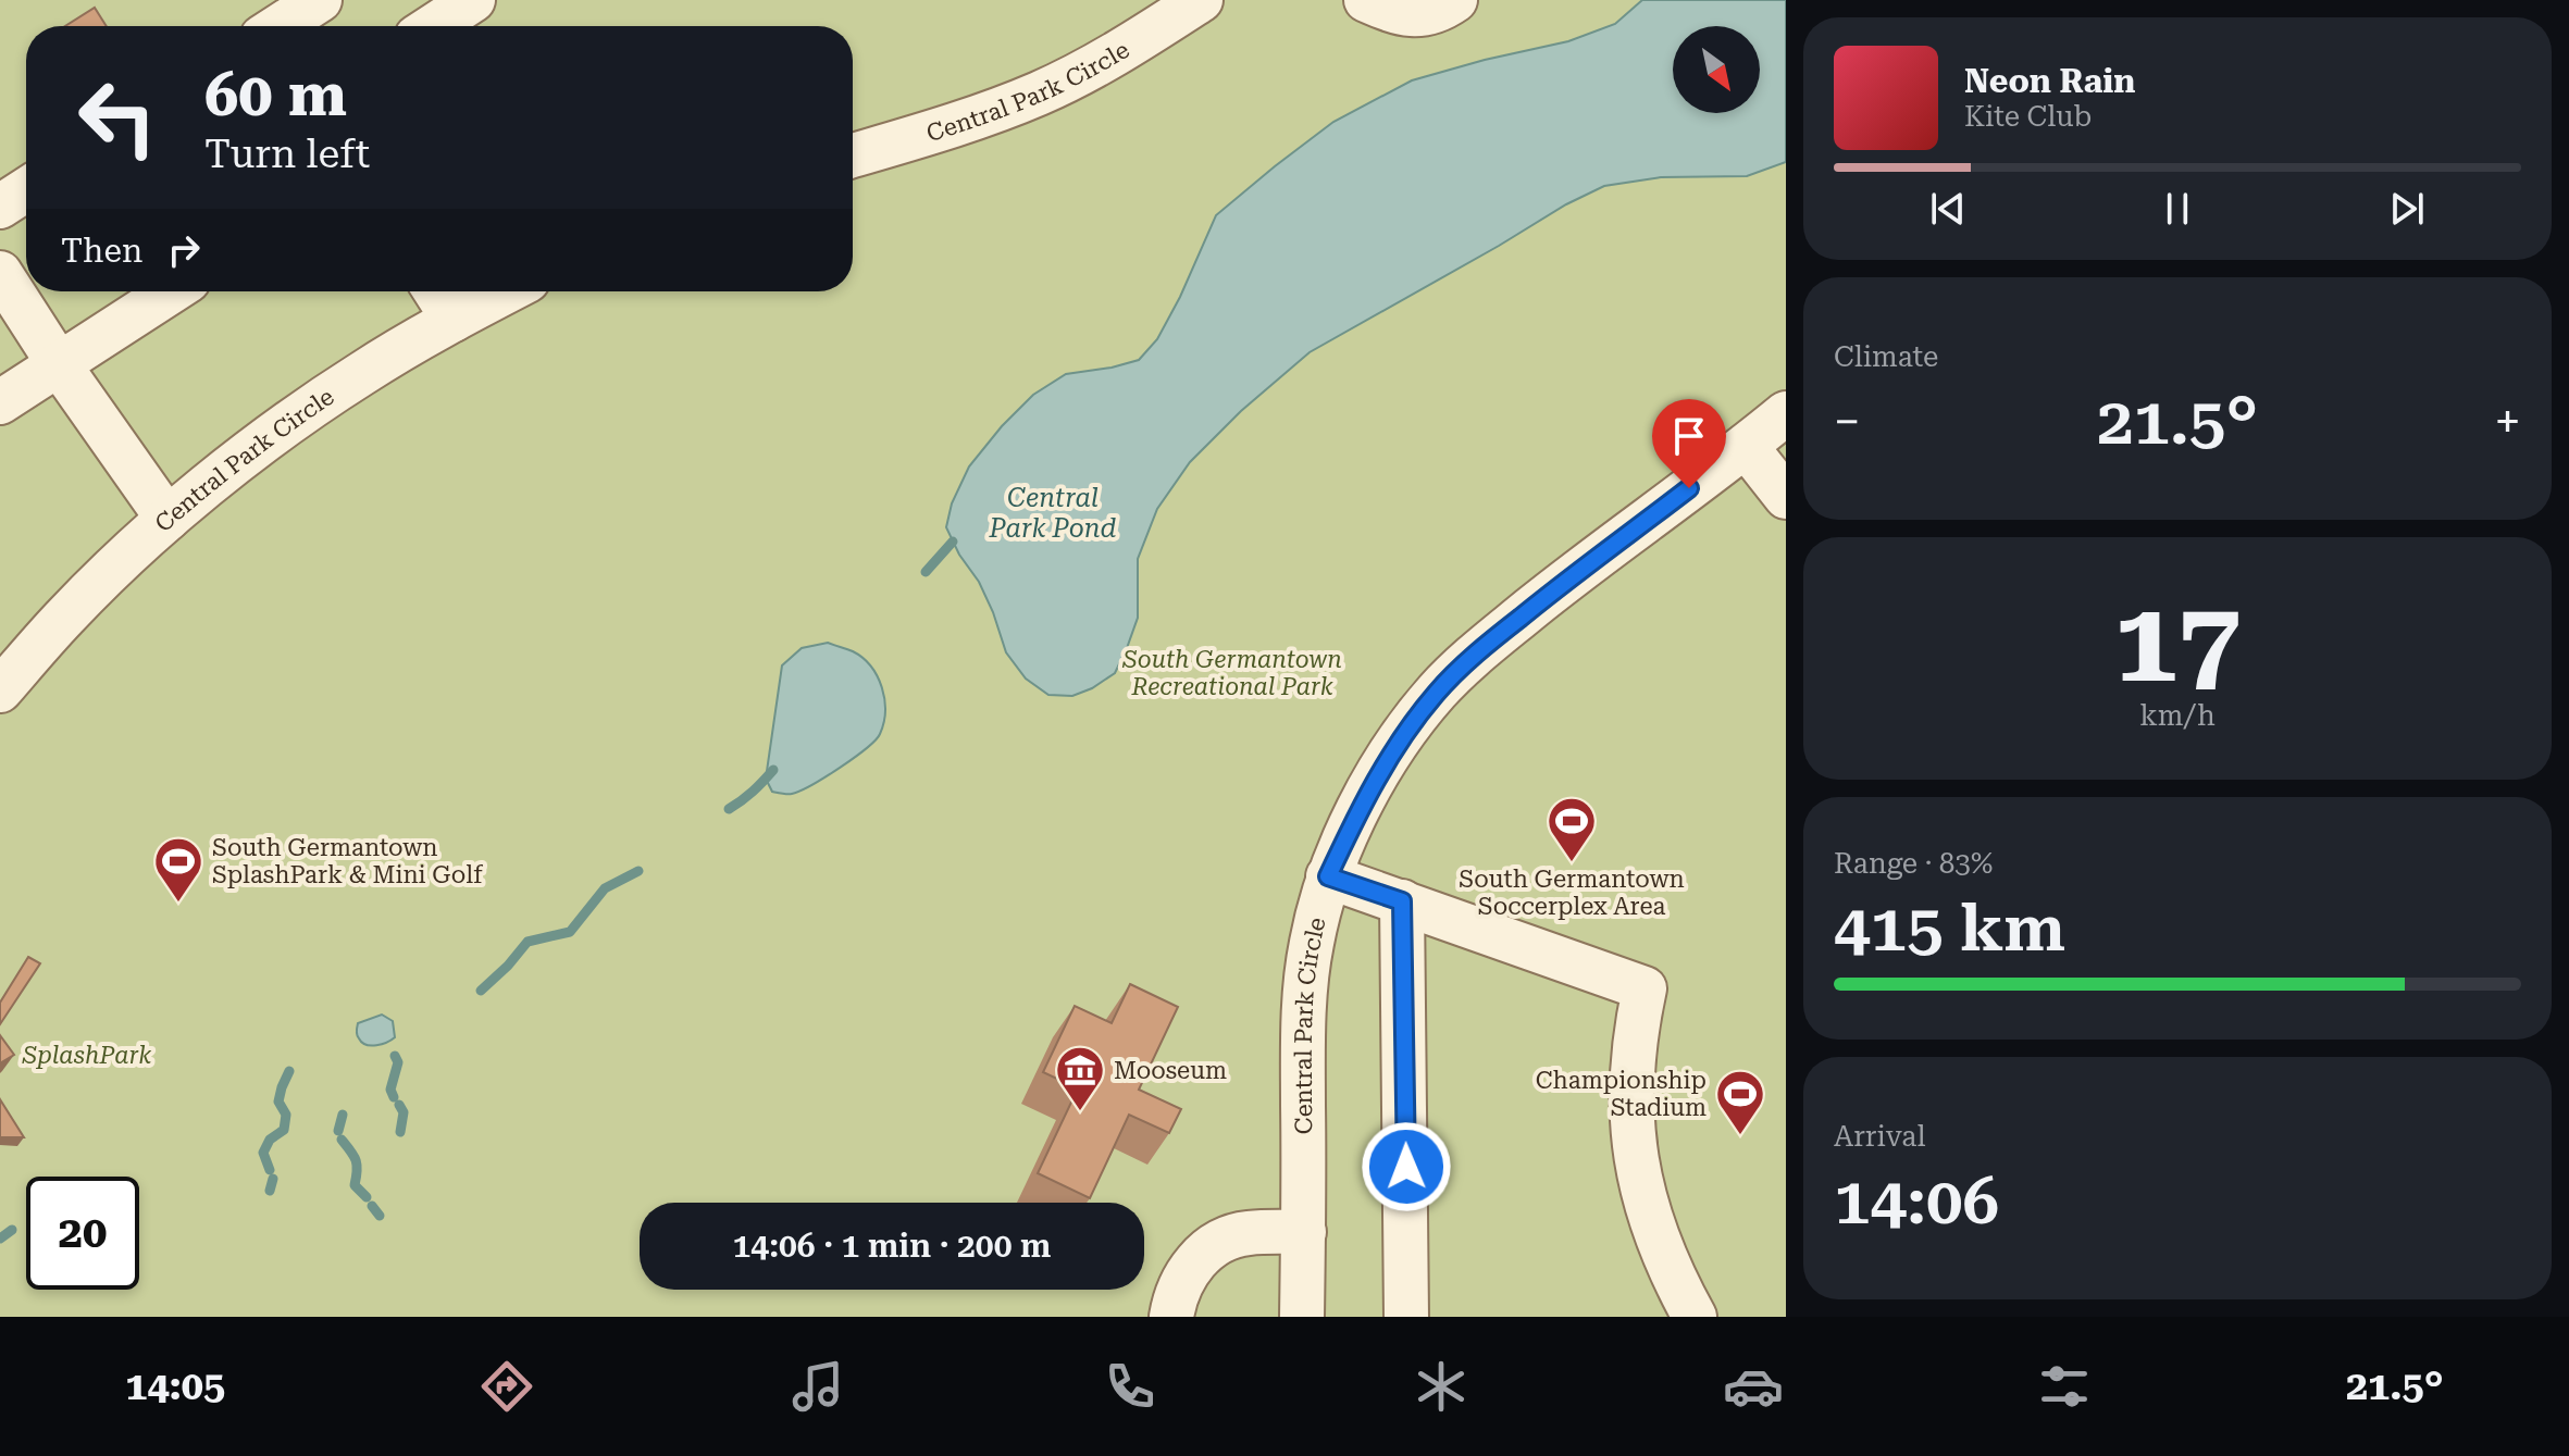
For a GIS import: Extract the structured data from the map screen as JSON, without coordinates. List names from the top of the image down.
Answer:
{
  "streets": {
    "street": ["Central Park Circle"]
  },
  "water": ["Central Park Pond"],
  "parks": ["South Germantown Recreational Park", "SplashPark"],
  "places": {
    "sports": ["South Germantown Soccerplex Area", "South Germantown SplashPark & Mini Golf", "Championship Stadium"],
    "museum": ["Mooseum"]
  },
  "north": "bottom right",
  "page": {
    "turn": ["60 m", "Turn left"],
    "song": ["Neon Rain", "Kite Club"],
    "then": "Then",
    "tile": [
      "Climate",
      ["17", "km/h"],
      ["Range · 83%", "415 km"],
      ["Arrival", "14:06"]
    ],
    "heat": ["−", "21.5°", "+"],
    "limit": "20",
    "trip": "14:06 · 1 min · 200 m",
    "tabs": ["14:05", "21.5°"]
  }
}
